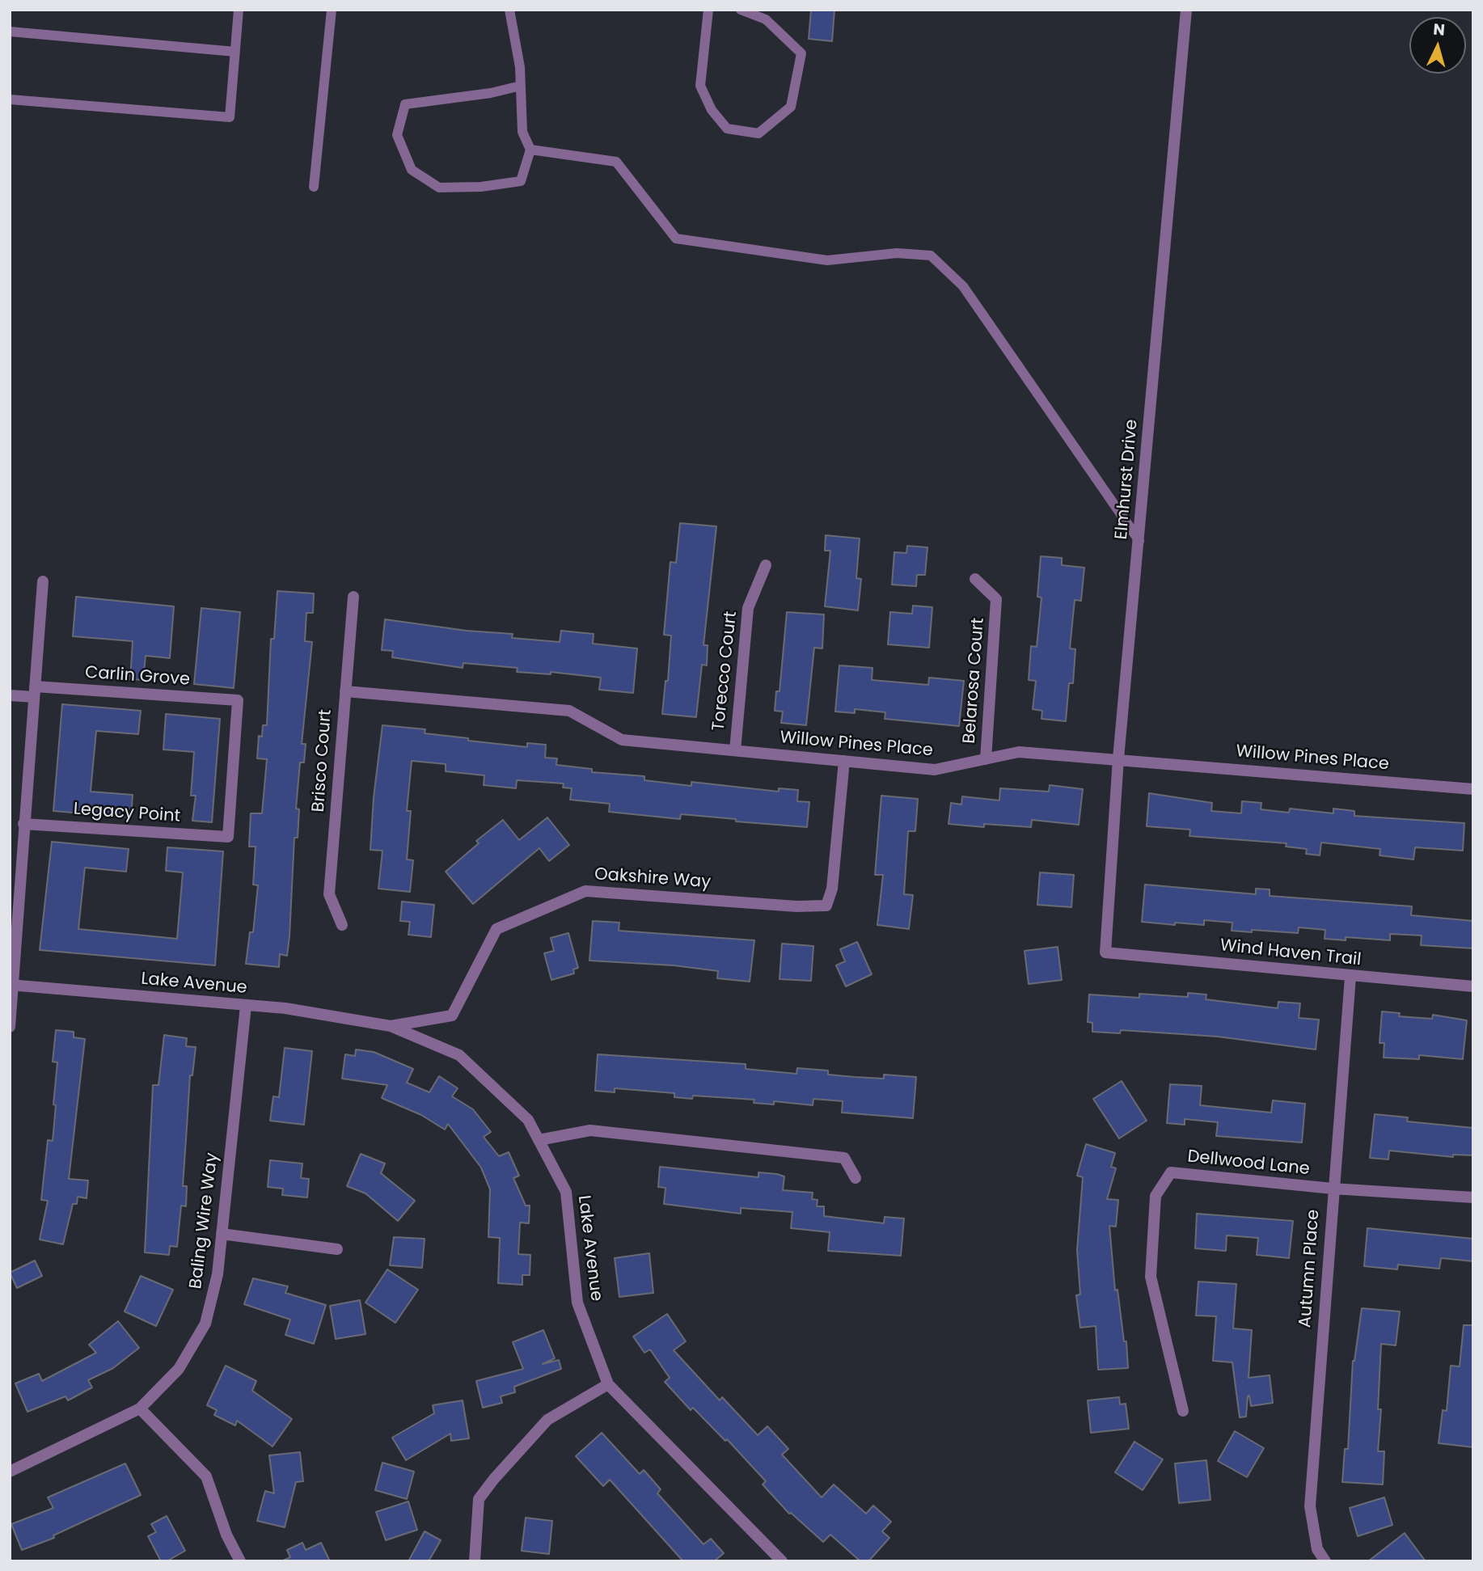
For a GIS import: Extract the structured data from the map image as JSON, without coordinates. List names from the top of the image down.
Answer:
{
  "streets": {
    "street": [
      "Elmhurst Drive",
      "Torecco Court",
      "Carlin Grove",
      "Belarosa Court",
      "Willow Pines Place",
      "Brisco Court",
      "Legacy Point",
      "Oakshire Way",
      "Wind Haven Trail",
      "Lake Avenue",
      "Dellwood Lane",
      "Baling Wire Way",
      "Autumn Place"
    ]
  },
  "crossings": [
    ["Elmhurst Drive", "Willow Pines Place"],
    ["Elmhurst Drive", "Wind Haven Trail"],
    ["Torecco Court", "Willow Pines Place"],
    ["Carlin Grove", "Legacy Point"],
    ["Belarosa Court", "Willow Pines Place"],
    ["Willow Pines Place", "Brisco Court"],
    ["Willow Pines Place", "Oakshire Way"],
    ["Oakshire Way", "Lake Avenue"],
    ["Wind Haven Trail", "Autumn Place"],
    ["Lake Avenue", "Baling Wire Way"],
    ["Dellwood Lane", "Autumn Place"]
  ],
  "north": "top"
}
